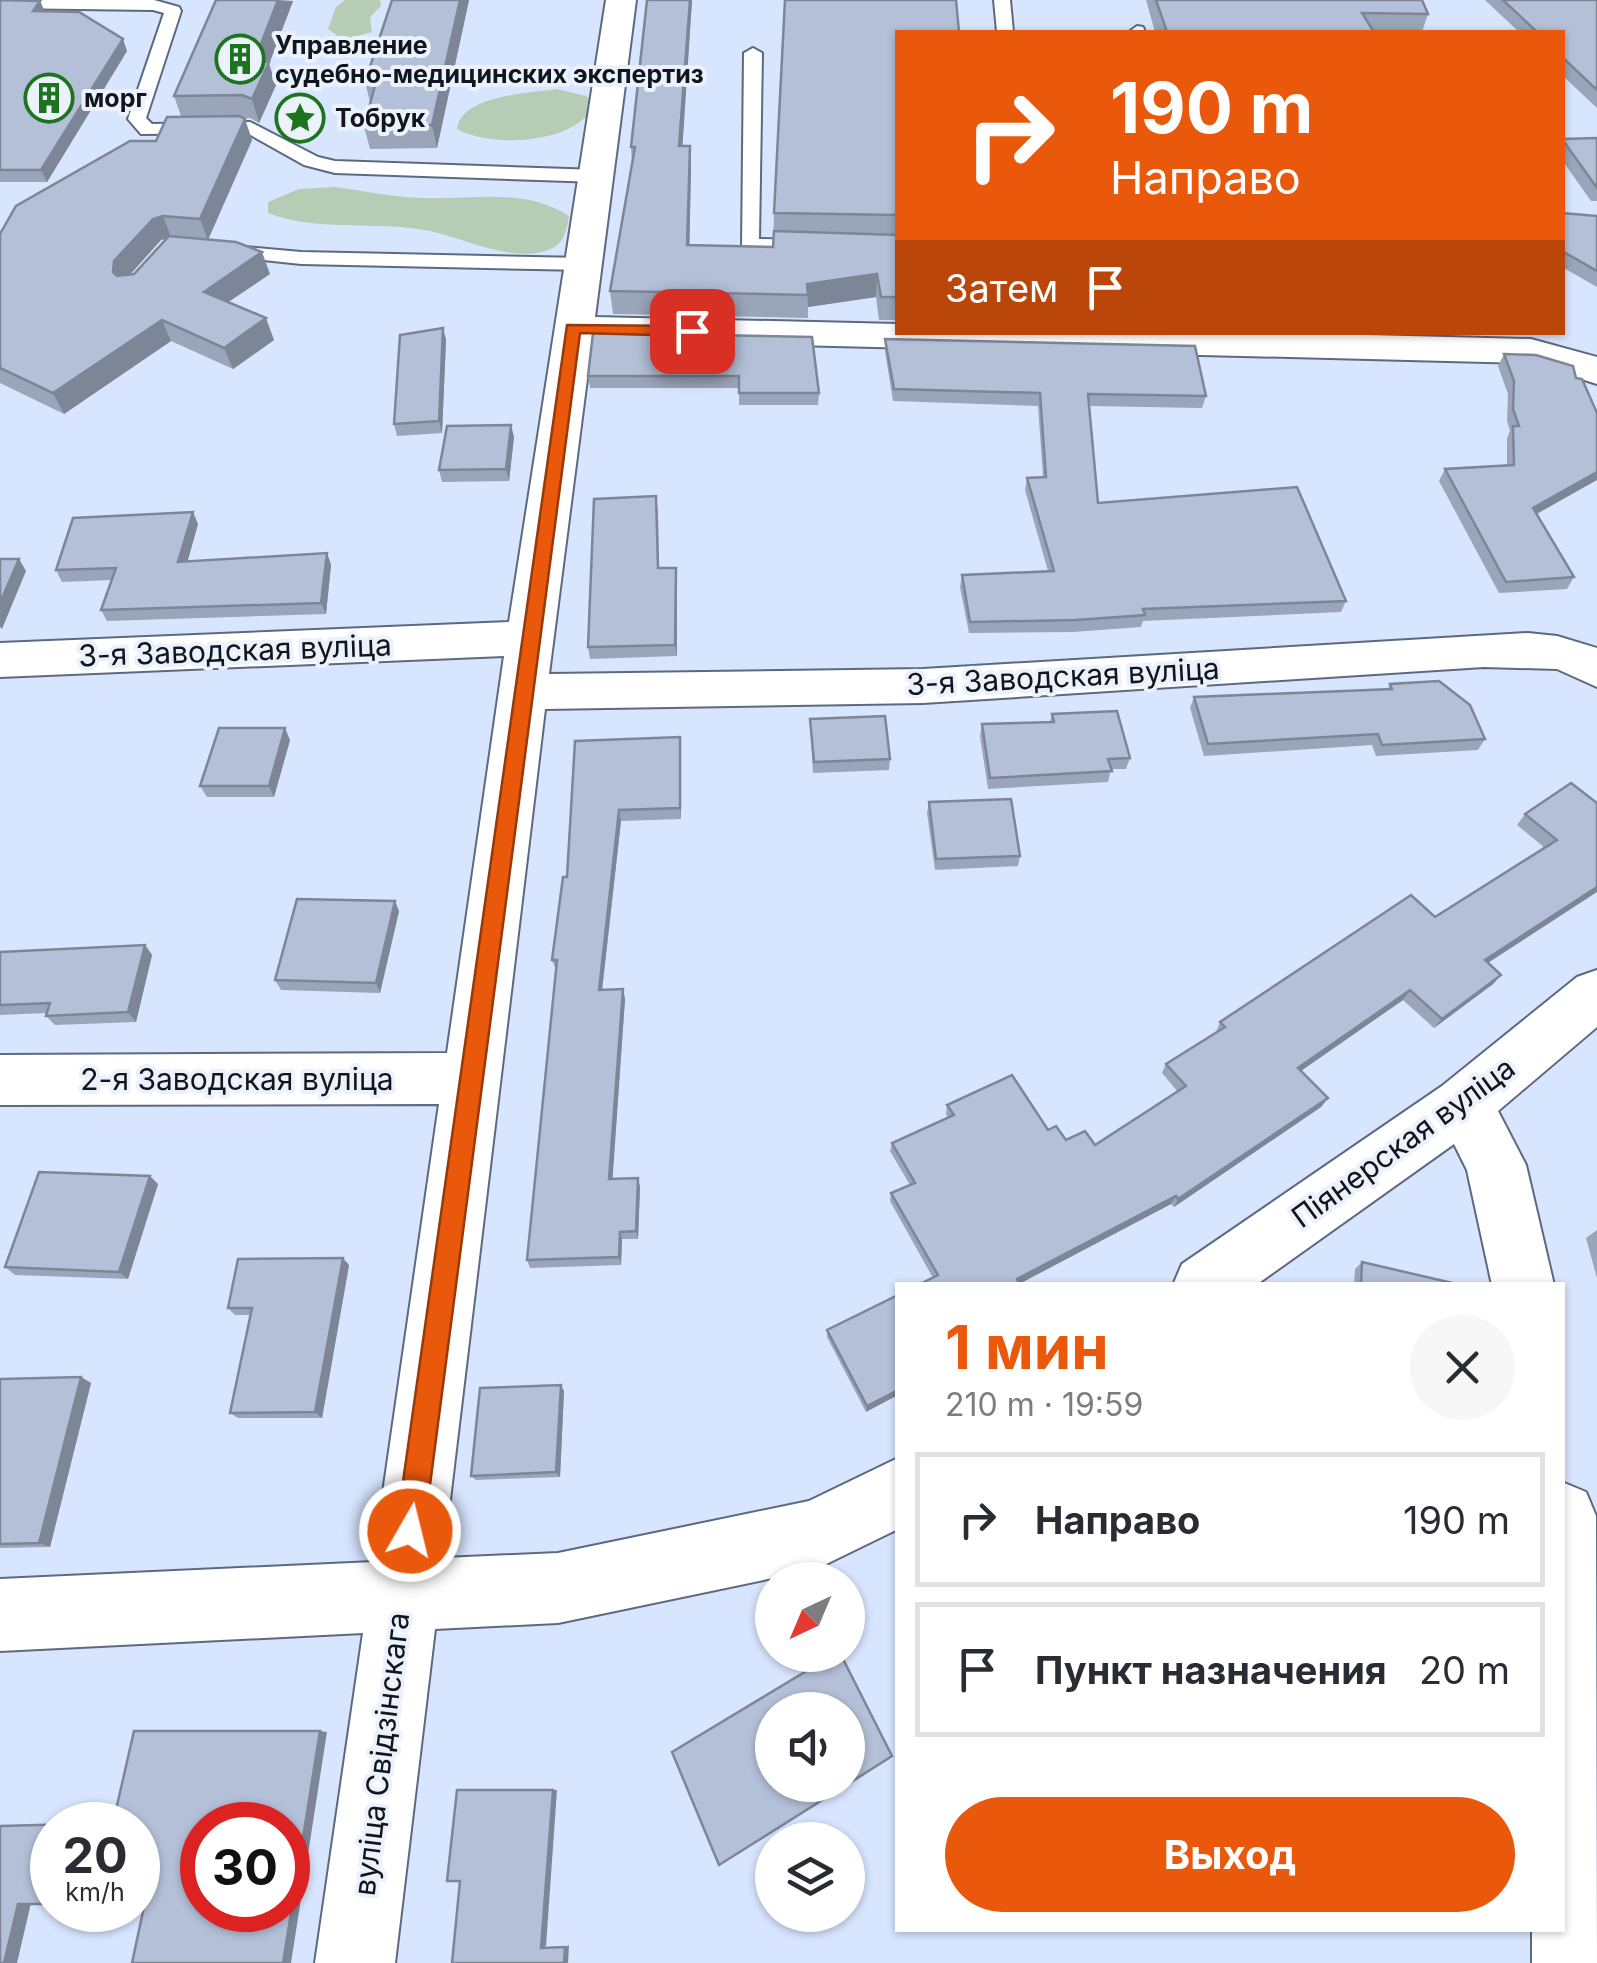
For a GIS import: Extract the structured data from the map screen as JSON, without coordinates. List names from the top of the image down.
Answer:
{
  "streets": {
    "street": [
      "3-я Заводская вуліца",
      "2-я Заводская вуліца",
      "Піянерская вуліца",
      "вуліца Свідзінскага"
    ]
  },
  "crossings": [
    ["3-я Заводская вуліца", "вуліца Свідзінскага"],
    ["2-я Заводская вуліца", "вуліца Свідзінскага"]
  ],
  "places": {
    "building": ["Управление судебно-медицинских экспертиз", "морг"],
    "place": ["Тобрук"]
  },
  "north": "bottom left",
  "page": {
    "turn": ["190 m", "Направо"],
    "then": "Затем",
    "heading": ["1 мин", "210 m · 19:59"],
    "list": [
      {
        "name": "Направо",
        "value": "190 m"
      },
      {
        "name": "Пункт назначения",
        "value": "20 m"
      }
    ],
    "buttons": "Выход",
    "speed": "20 km/h",
    "limit": "30"
  }
}
